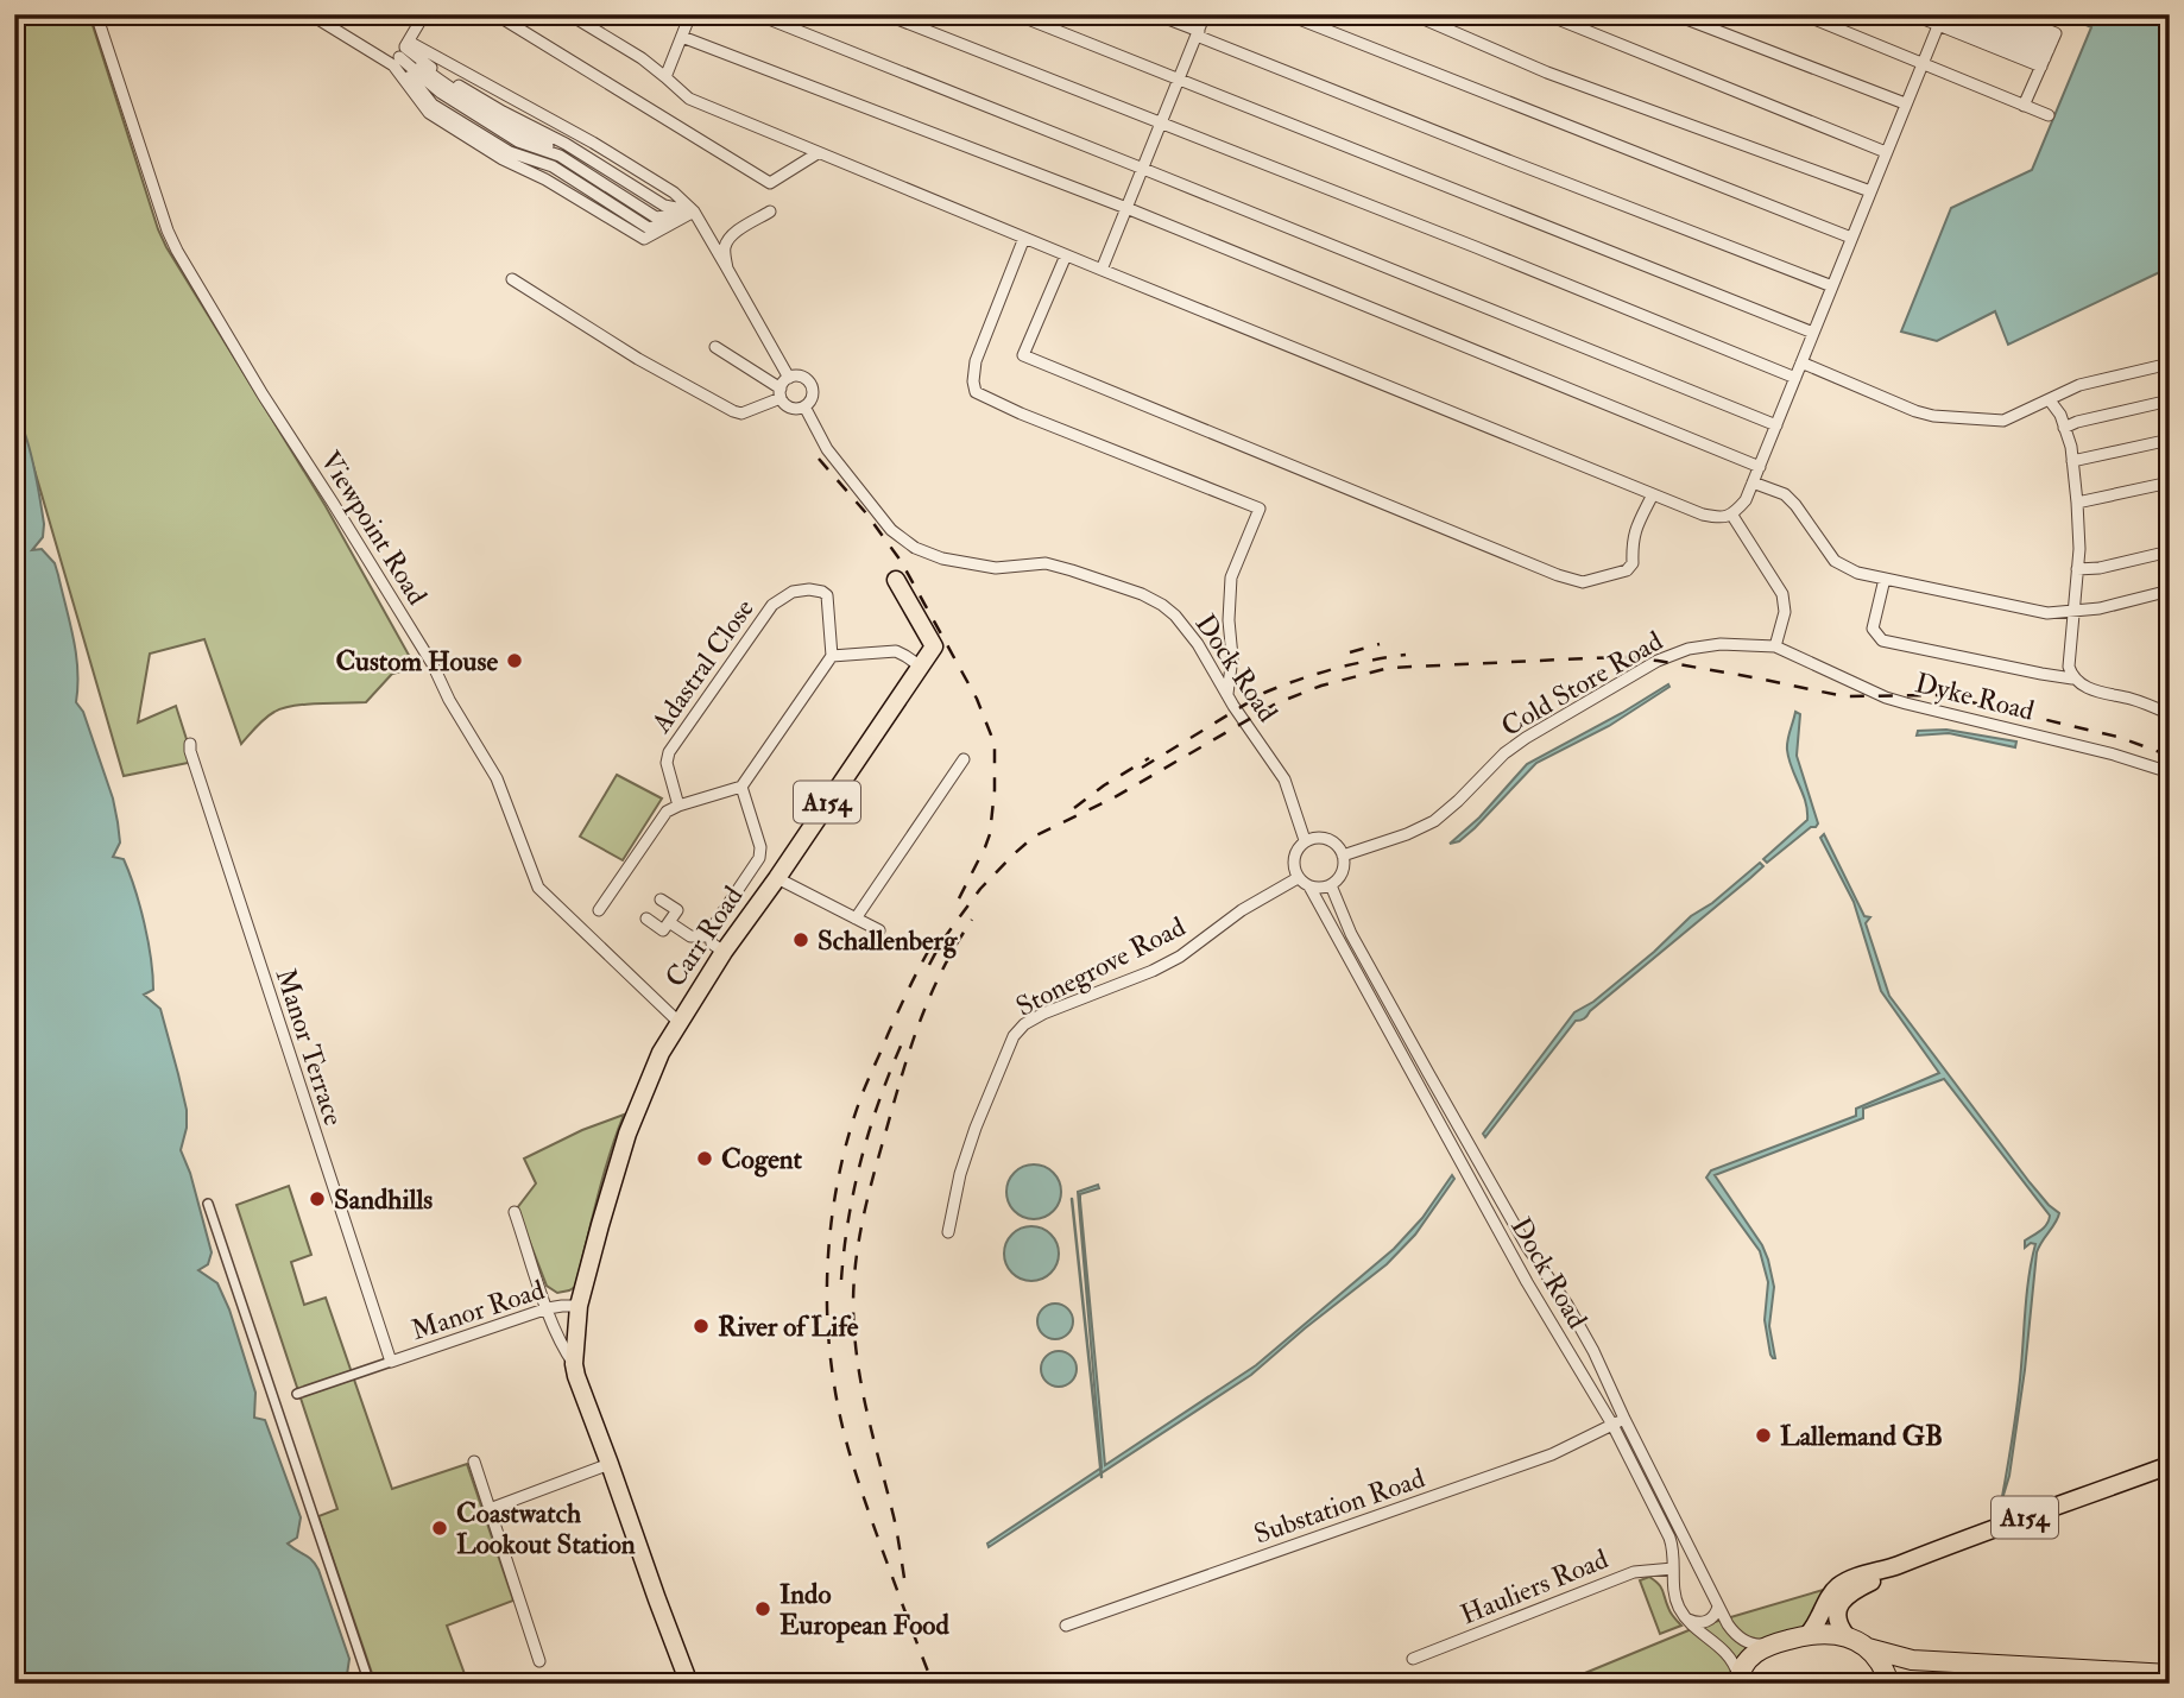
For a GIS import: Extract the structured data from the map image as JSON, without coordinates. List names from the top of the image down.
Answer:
{
  "streets": {
    "main road": ["A154", "Carr Road"],
    "street": [
      "Viewpoint Road",
      "Adastral Close",
      "Dock Road",
      "Cold Store Road",
      "Dyke Road",
      "Stonegrove Road",
      "Manor Terrace",
      "Manor Road",
      "Substation Road",
      "Hauliers Road"
    ]
  },
  "crossings": [
    ["Viewpoint Road", "Carr Road"],
    ["Dock Road", "Cold Store Road"],
    ["Dock Road", "Stonegrove Road"],
    ["Dock Road", "Substation Road"],
    ["Dock Road", "Hauliers Road"],
    ["Cold Store Road", "Dyke Road"],
    ["Cold Store Road", "Stonegrove Road"],
    ["A154", "Carr Road"],
    ["Carr Road", "Manor Road"],
    ["Manor Terrace", "Manor Road"]
  ],
  "places": [
    "Custom House",
    "Schallenberg",
    "Cogent",
    "Sandhills",
    "River of Life",
    "Lallemand GB",
    "Coastwatch Lookout Station",
    "Indo European Food"
  ]
}
